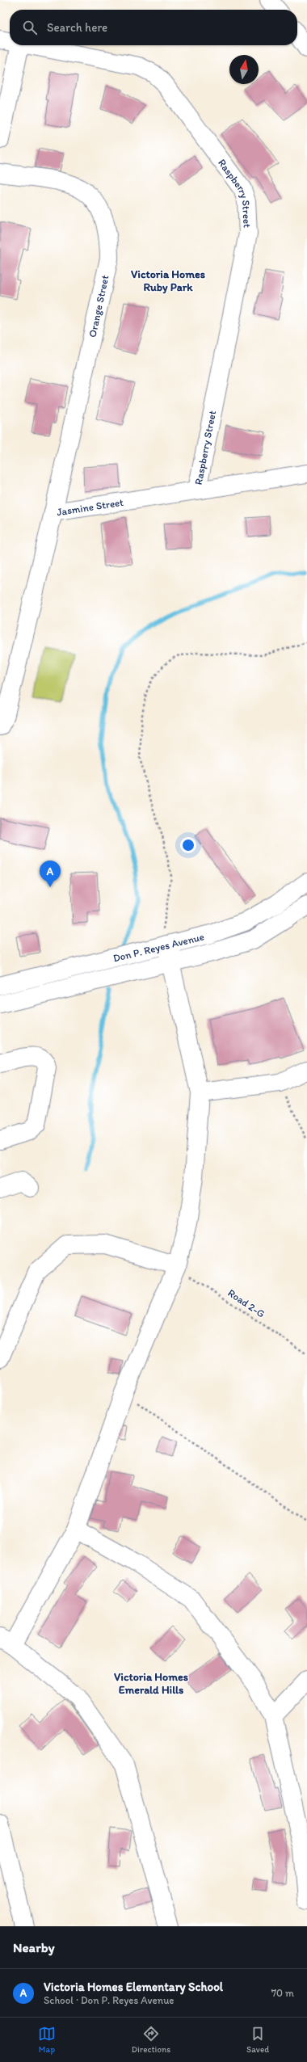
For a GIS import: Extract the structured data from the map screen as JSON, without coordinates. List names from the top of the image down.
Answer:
{
  "streets": {
    "street": [
      "Raspberry Street",
      "Orange Street",
      "Jasmine Street",
      "Don P. Reyes Avenue"
    ],
    "path": ["Road 2-G"]
  },
  "crossings": [
    ["Raspberry Street", "Jasmine Street"],
    ["Orange Street", "Jasmine Street"]
  ],
  "districts": ["Victoria Homes Ruby Park", "Victoria Homes Emerald Hills"],
  "north": "top",
  "page": {
    "search": "Search here",
    "pins": "A",
    "heading": "Nearby",
    "list": [
      {
        "mark": "A",
        "name": "Victoria Homes Elementary School",
        "note": "School · Don P. Reyes Avenue",
        "value": "70 m"
      }
    ],
    "nav": ["Map", "Directions", "Saved"]
  }
}
